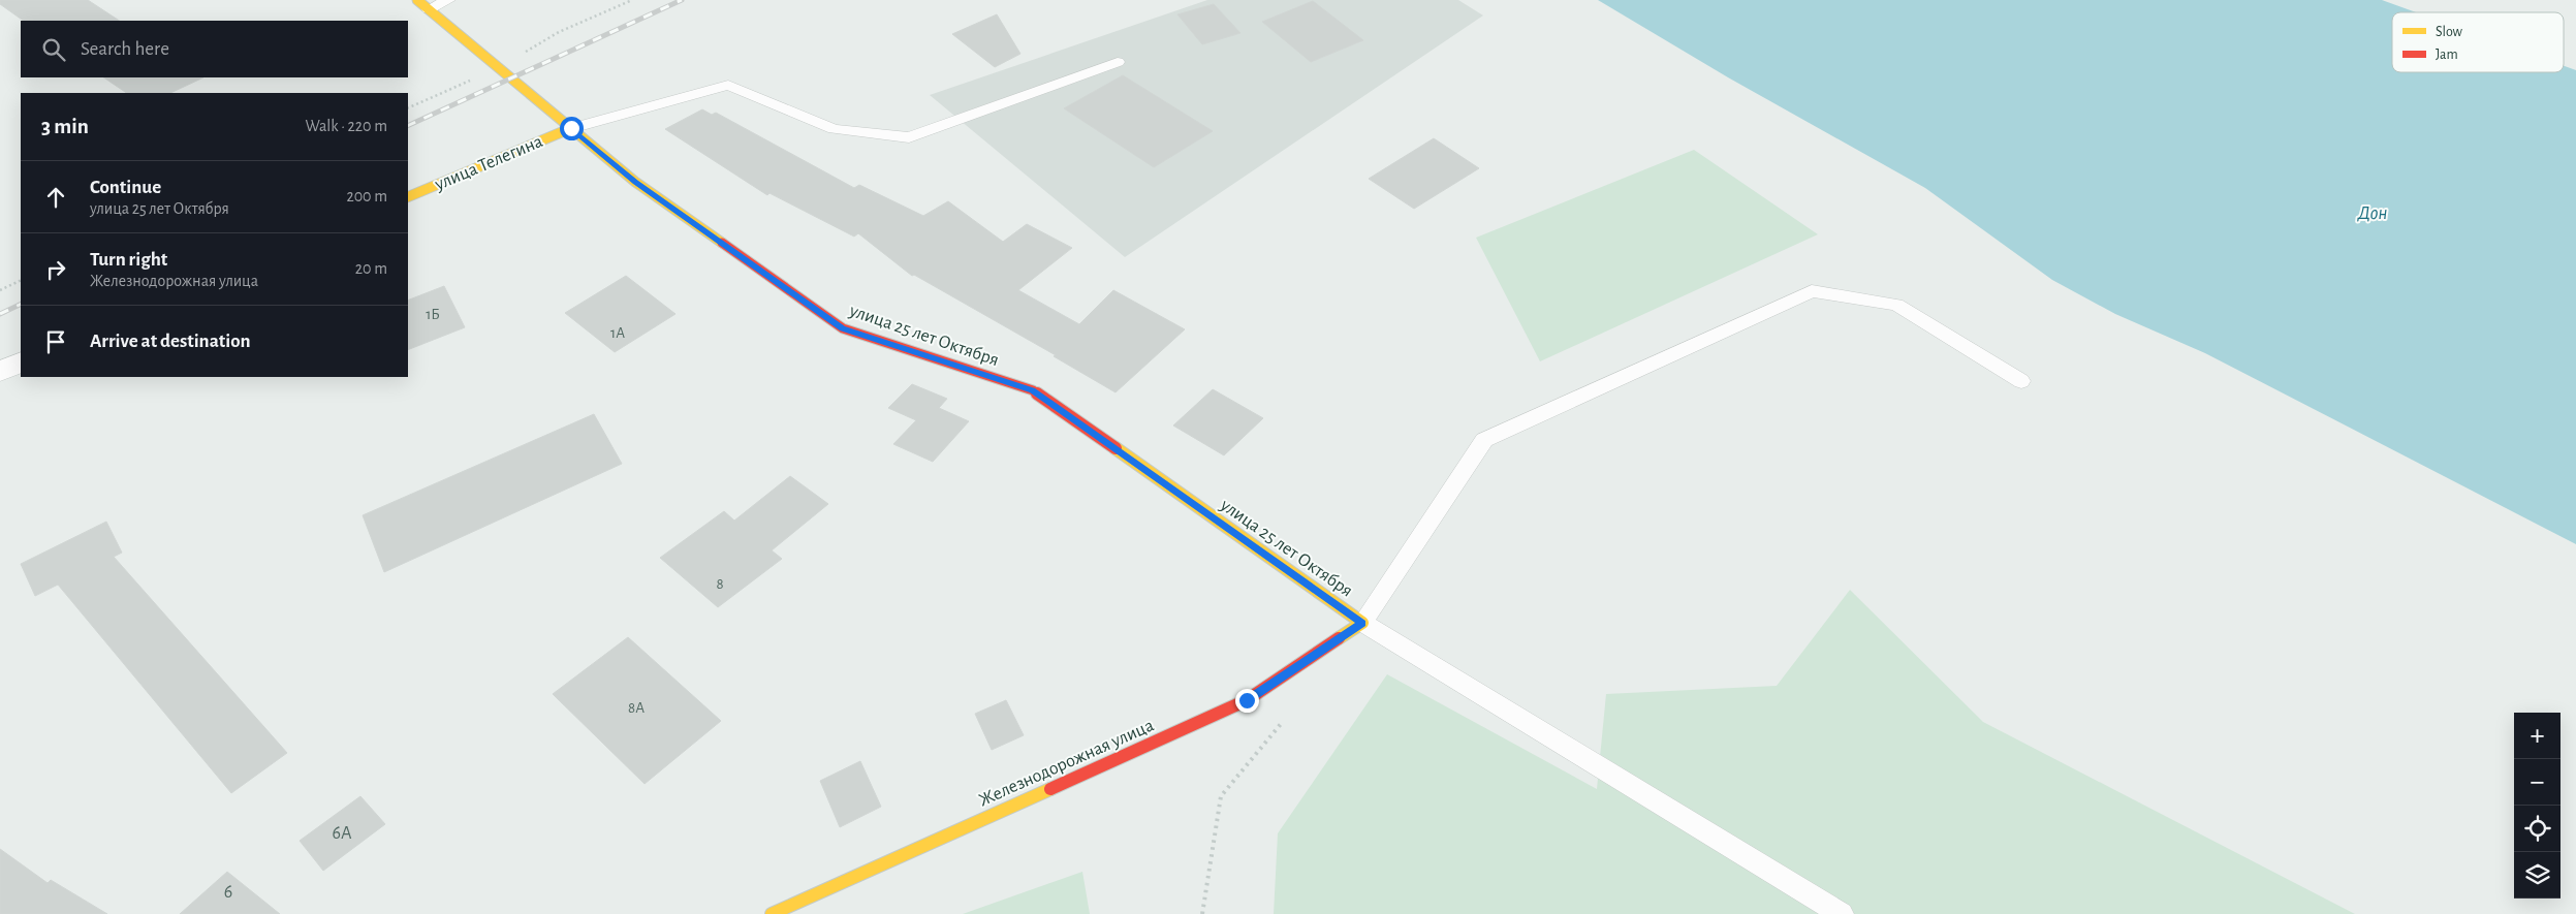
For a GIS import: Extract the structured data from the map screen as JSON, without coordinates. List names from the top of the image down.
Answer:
{
  "streets": {
    "street": ["улица Телегина", "улица 25 лет Октября", "Железнодорожная улица"]
  },
  "crossings": [
    ["улица Телегина", "улица 25 лет Октября"],
    ["улица 25 лет Октября", "Железнодорожная улица"]
  ],
  "water": ["Дон"],
  "house_numbers": [
    "1Б",
    "1А",
    "8",
    "8А",
    "6А",
    "6"
  ],
  "legend": ["Slow", "Jam"],
  "page": {
    "search": "Search here",
    "heading": ["3 min", "Walk · 220 m"],
    "list": [
      ["Continue", "улица 25 лет Октября", "200 m"],
      ["Turn right", "Железнодорожная улица", "20 m"],
      "Arrive at destination"
    ],
    "map_buttons": ["+", "−"]
  }
}
